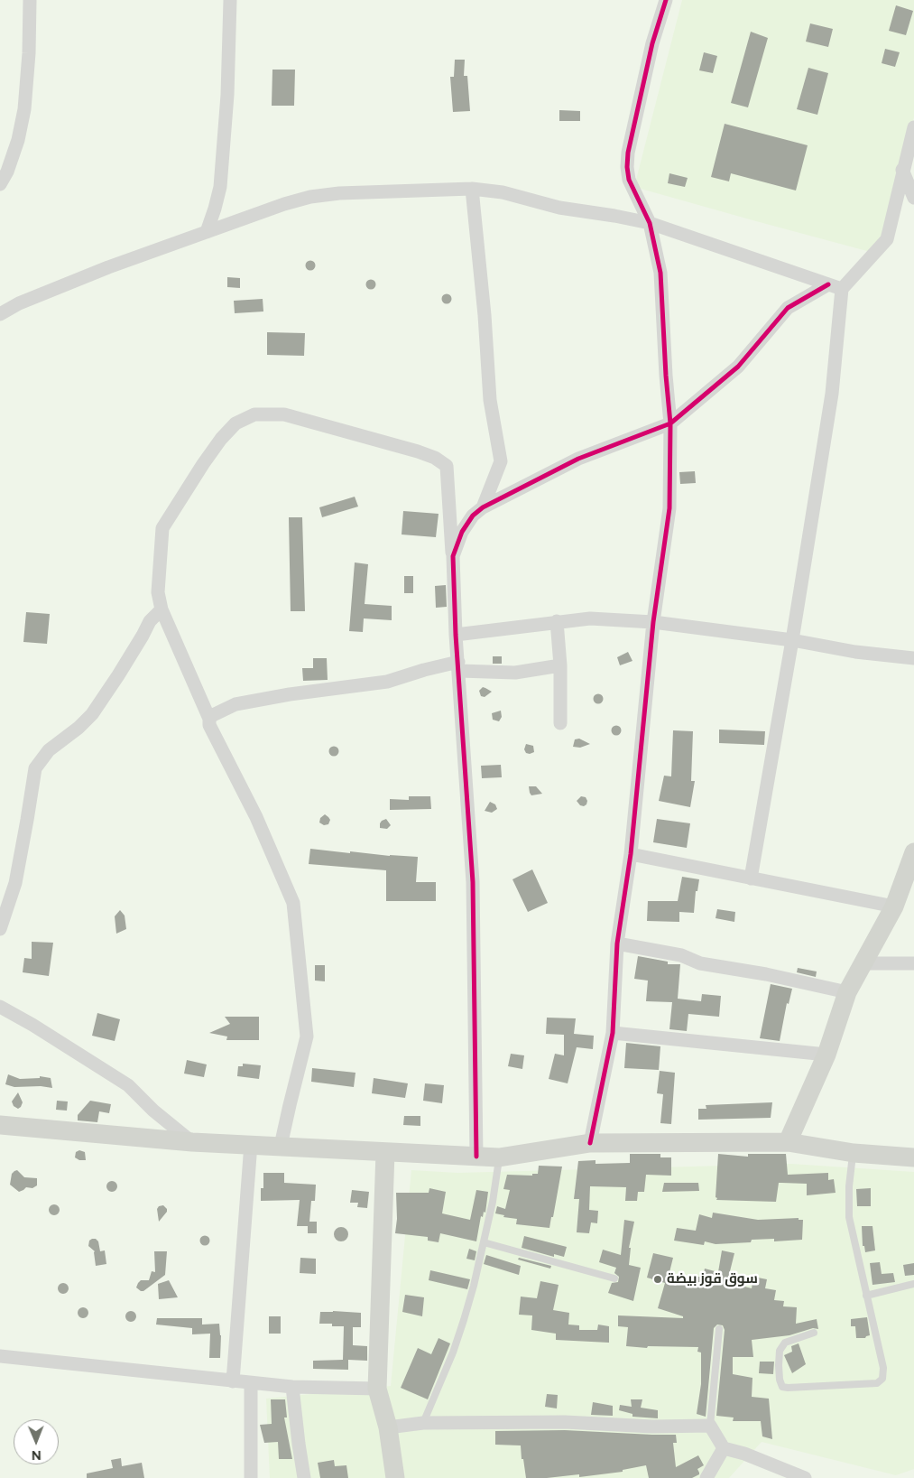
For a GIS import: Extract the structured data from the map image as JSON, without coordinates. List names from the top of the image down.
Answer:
{
  "places": ["سوق قوز بيضة"],
  "north": "bottom"
}
